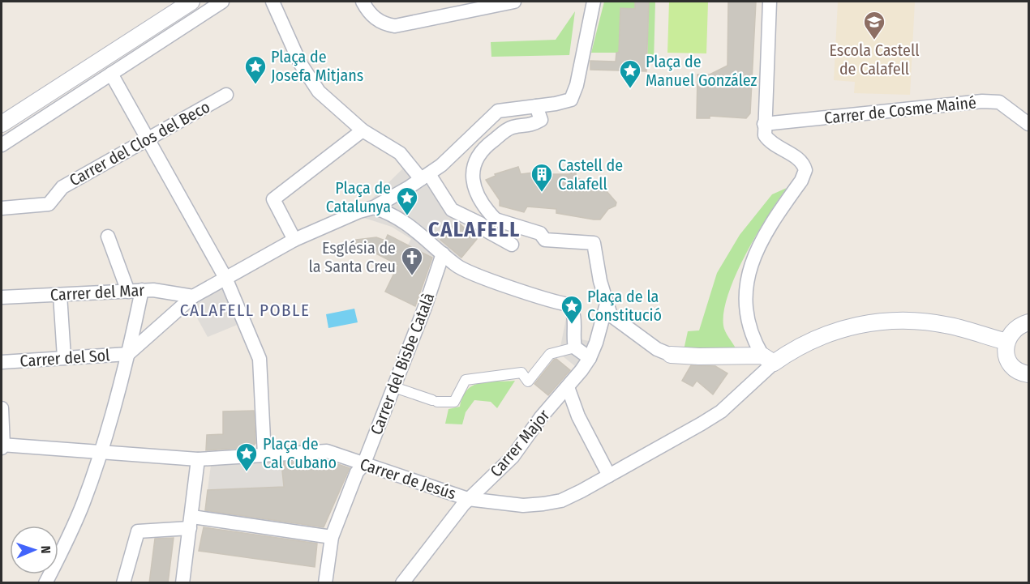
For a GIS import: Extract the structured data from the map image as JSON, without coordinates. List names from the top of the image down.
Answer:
{
  "streets": {
    "street": [
      "Carrer de Cosme Mainé",
      "Carrer del Clos del Beco",
      "Carrer del Mar",
      "Carrer del Sol",
      "Carrer del Bisbe Català",
      "Carrer Major",
      "Carrer de Jesús"
    ]
  },
  "crossings": [
    ["Carrer del Bisbe Català", "Carrer de Jesús"],
    ["Carrer Major", "Carrer de Jesús"]
  ],
  "districts": ["CALAFELL", "CALAFELL POBLE"],
  "places": {
    "school or university": ["Escola Castell de Calafell"],
    "place": [
      "Plaça de Josefa Mitjans",
      "Plaça de Manuel González",
      "Plaça de Catalunya",
      "Plaça de la Constitució",
      "Plaça de Cal Cubano"
    ],
    "building": ["Castell de Calafell"],
    "church": ["Església de la Santa Creu"]
  },
  "north": "right"
}
